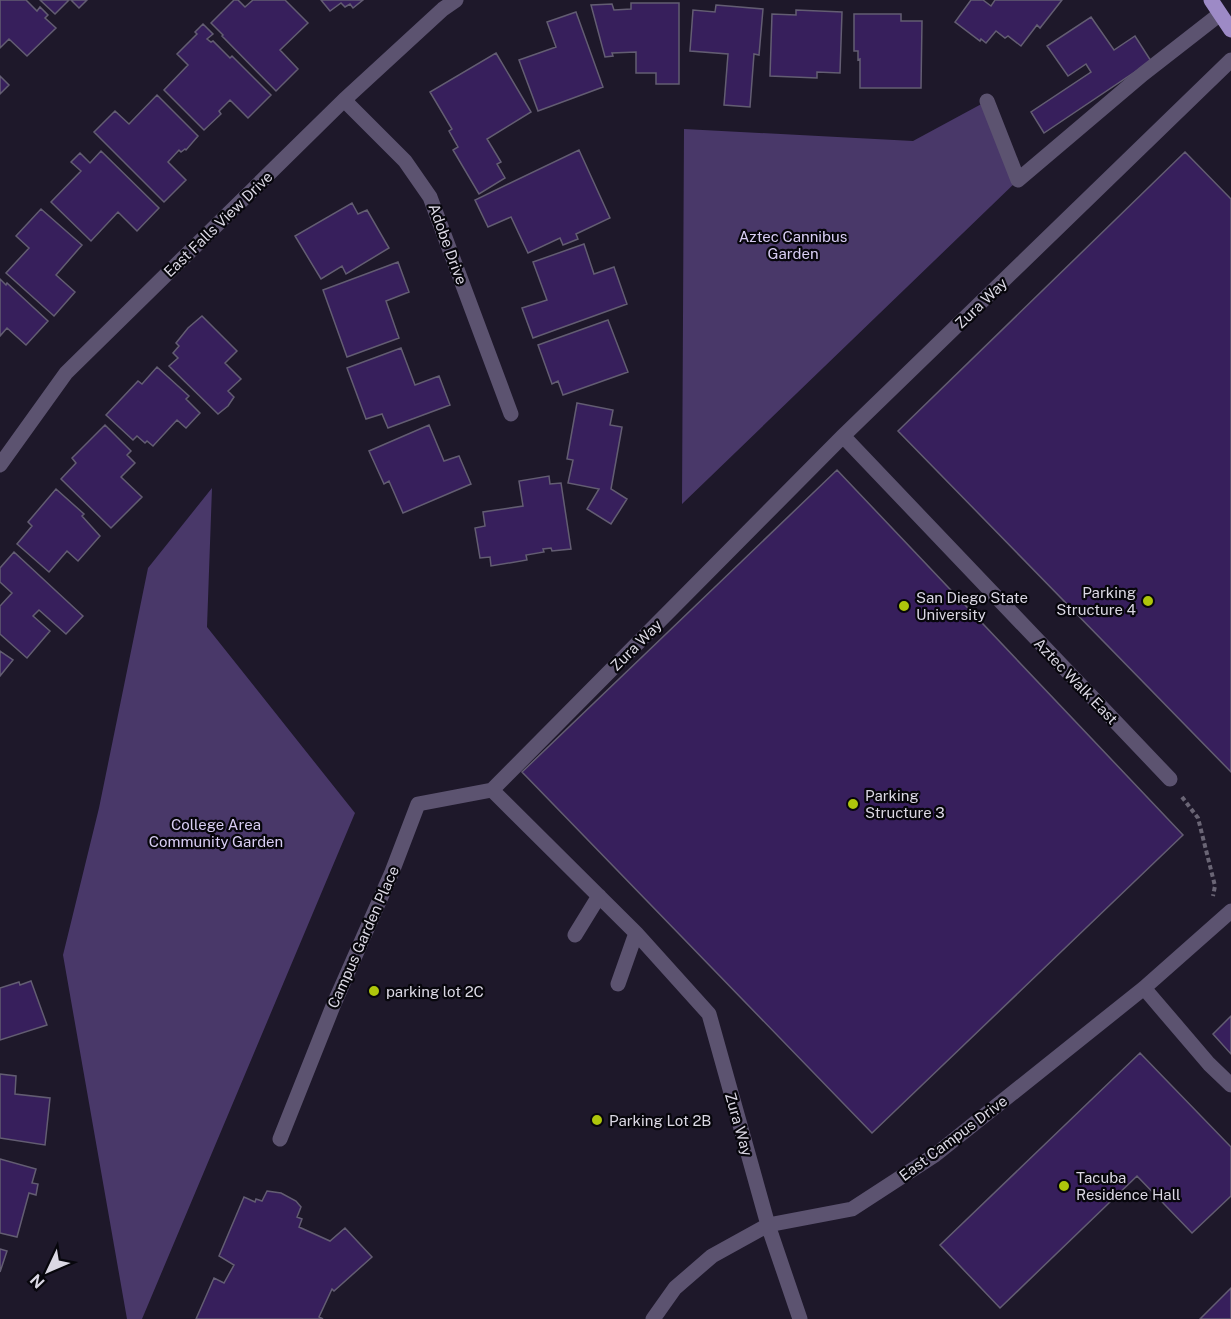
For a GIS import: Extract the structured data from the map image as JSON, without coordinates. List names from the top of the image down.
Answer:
{
  "streets": {
    "street": [
      "East Falls View Drive",
      "Adobe Drive",
      "Zura Way",
      "Aztec Walk East",
      "Campus Garden Place",
      "East Campus Drive"
    ]
  },
  "crossings": [
    ["East Falls View Drive", "Adobe Drive"],
    ["Zura Way", "Aztec Walk East"],
    ["Zura Way", "Campus Garden Place"],
    ["Zura Way", "East Campus Drive"]
  ],
  "parks": ["Aztec Cannibus Garden", "College Area Community Garden"],
  "places": [
    "Parking Structure 4",
    "San Diego State University",
    "Parking Structure 3",
    "parking lot 2C",
    "Parking Lot 2B",
    "Tacuba Residence Hall"
  ],
  "north": "bottom left"
}
